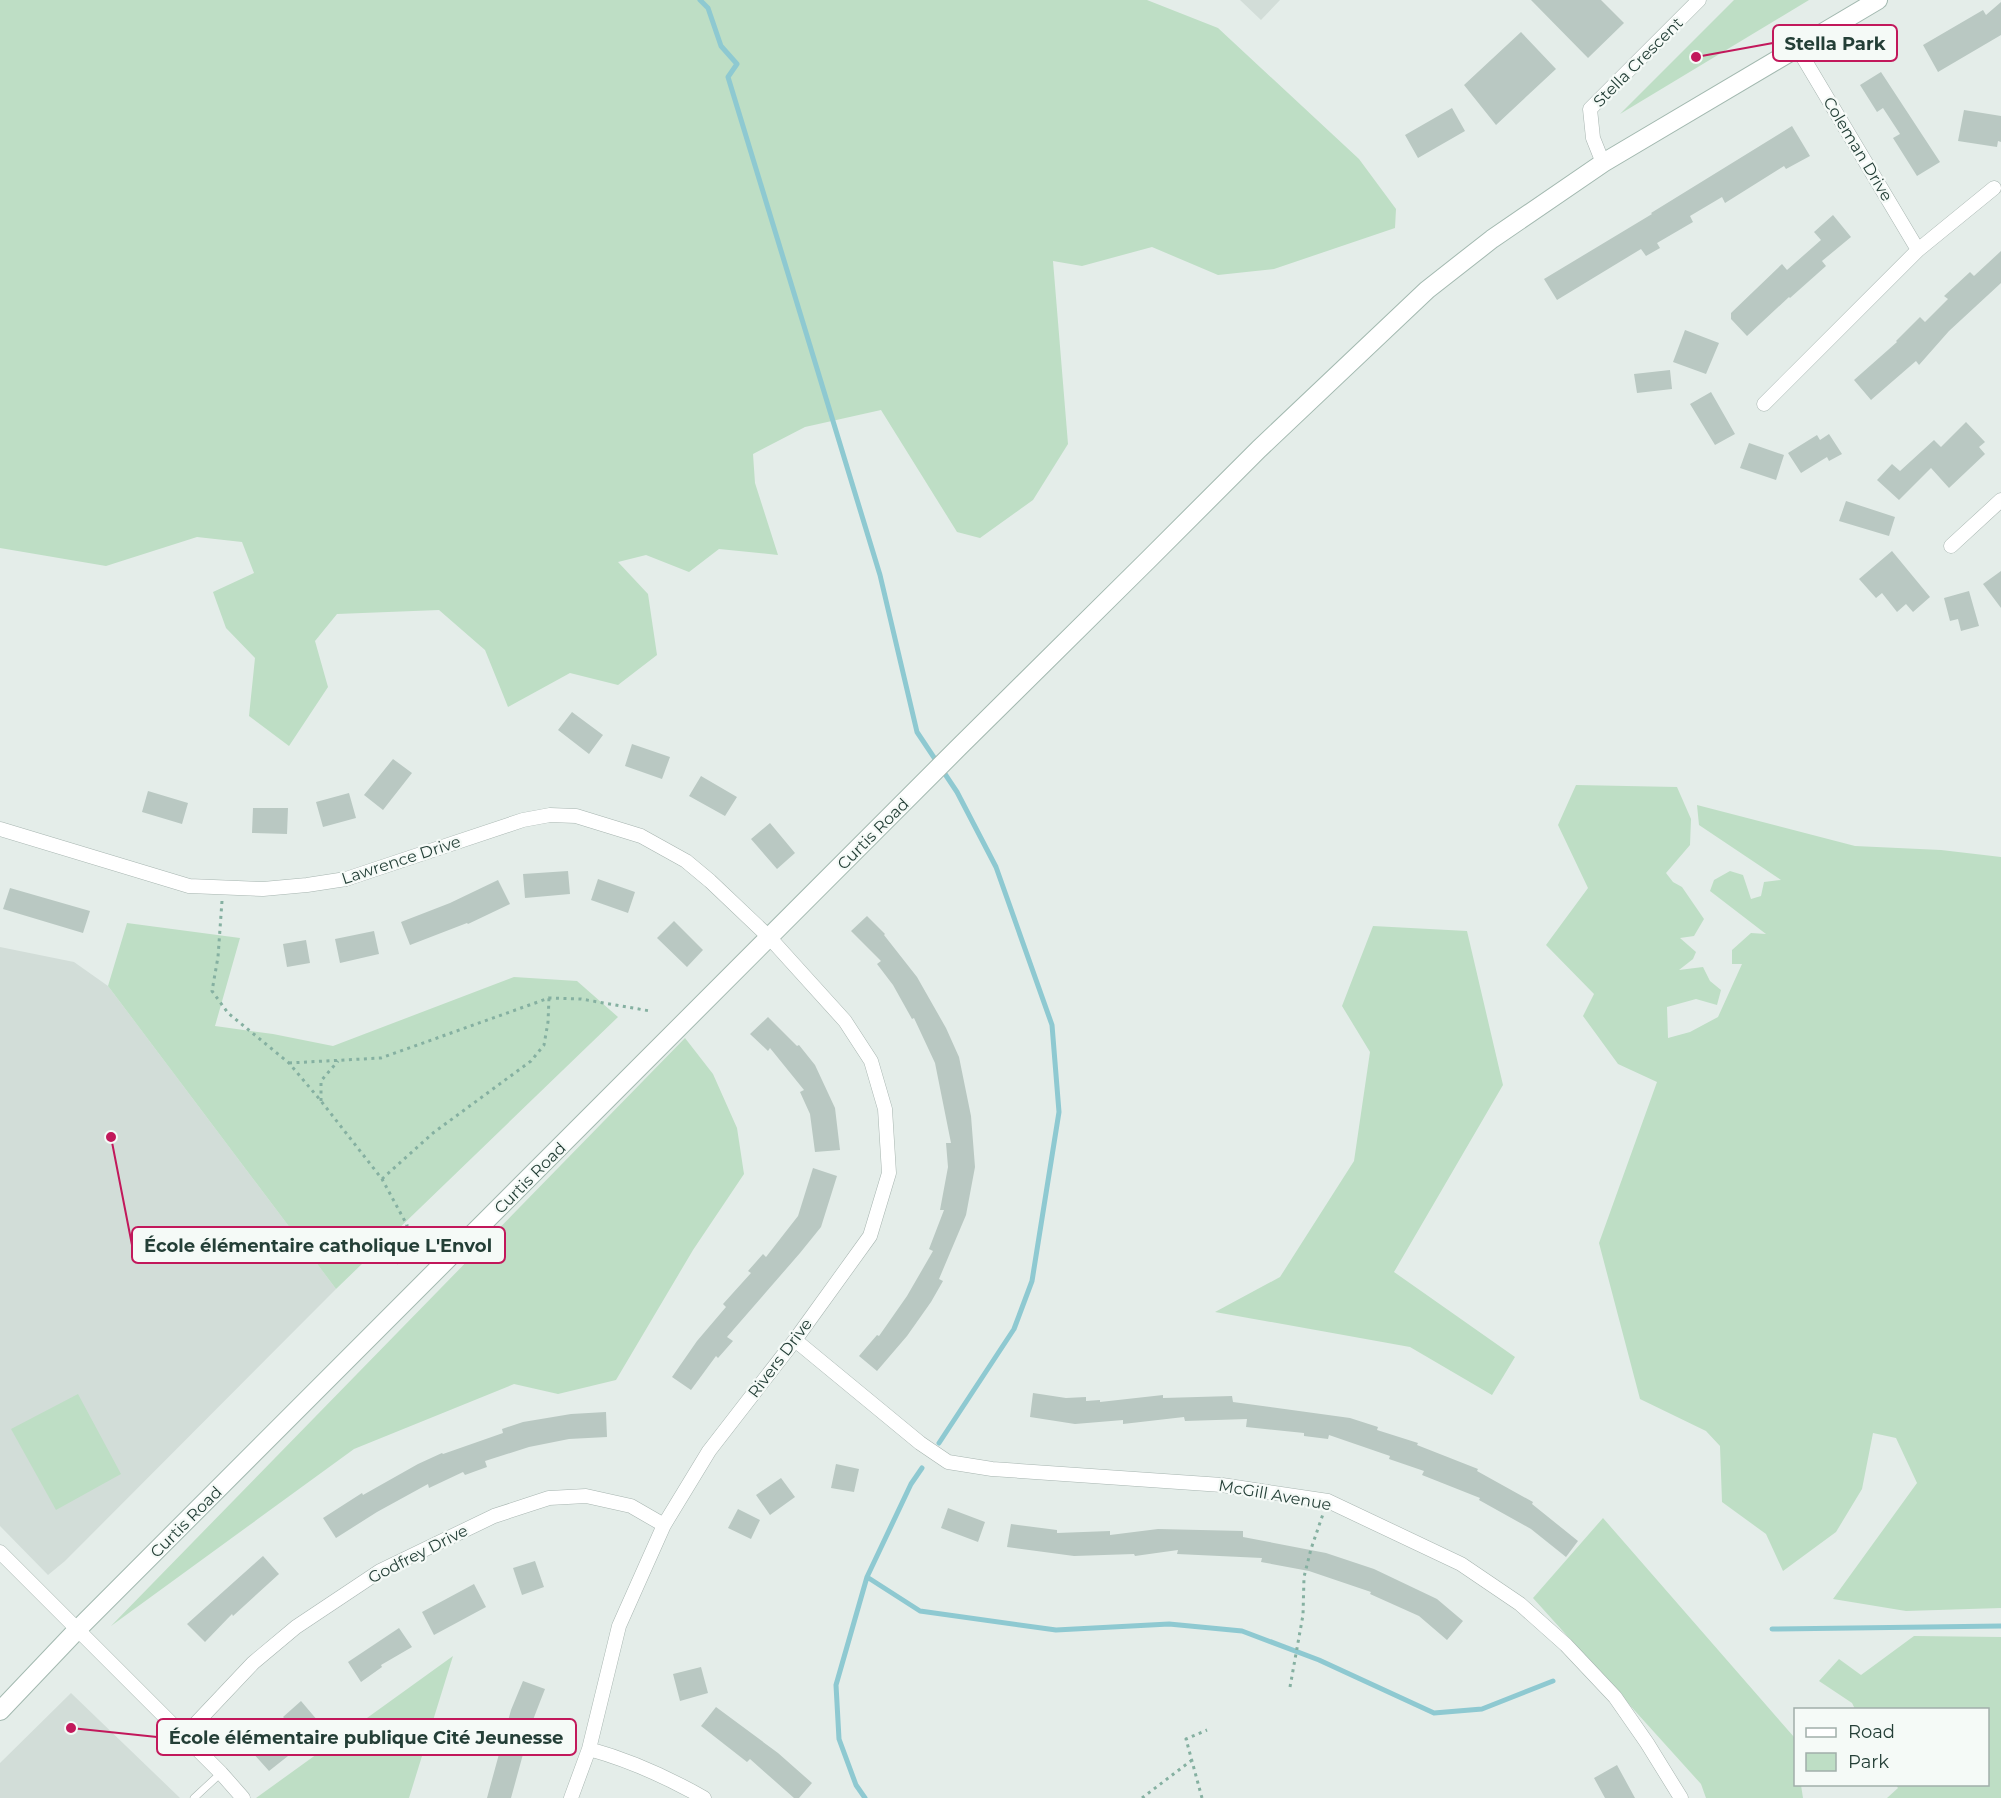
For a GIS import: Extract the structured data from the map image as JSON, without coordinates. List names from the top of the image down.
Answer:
{
  "streets": {
    "main road": ["Curtis Road"],
    "street": [
      "Stella Crescent",
      "Coleman Drive",
      "Lawrence Drive",
      "Rivers Drive",
      "McGill Avenue",
      "Godfrey Drive"
    ]
  },
  "crossings": [
    ["Stella Crescent", "Curtis Road"],
    ["Coleman Drive", "Curtis Road"],
    ["Curtis Road", "Lawrence Drive"],
    ["Curtis Road", "Rivers Drive"],
    ["Lawrence Drive", "Rivers Drive"],
    ["Rivers Drive", "McGill Avenue"],
    ["Rivers Drive", "Godfrey Drive"]
  ],
  "places": ["Stella Park", "École élémentaire catholique L'Envol", "École élémentaire publique Cité Jeunesse"],
  "legend": ["Road", "Park"]
}
